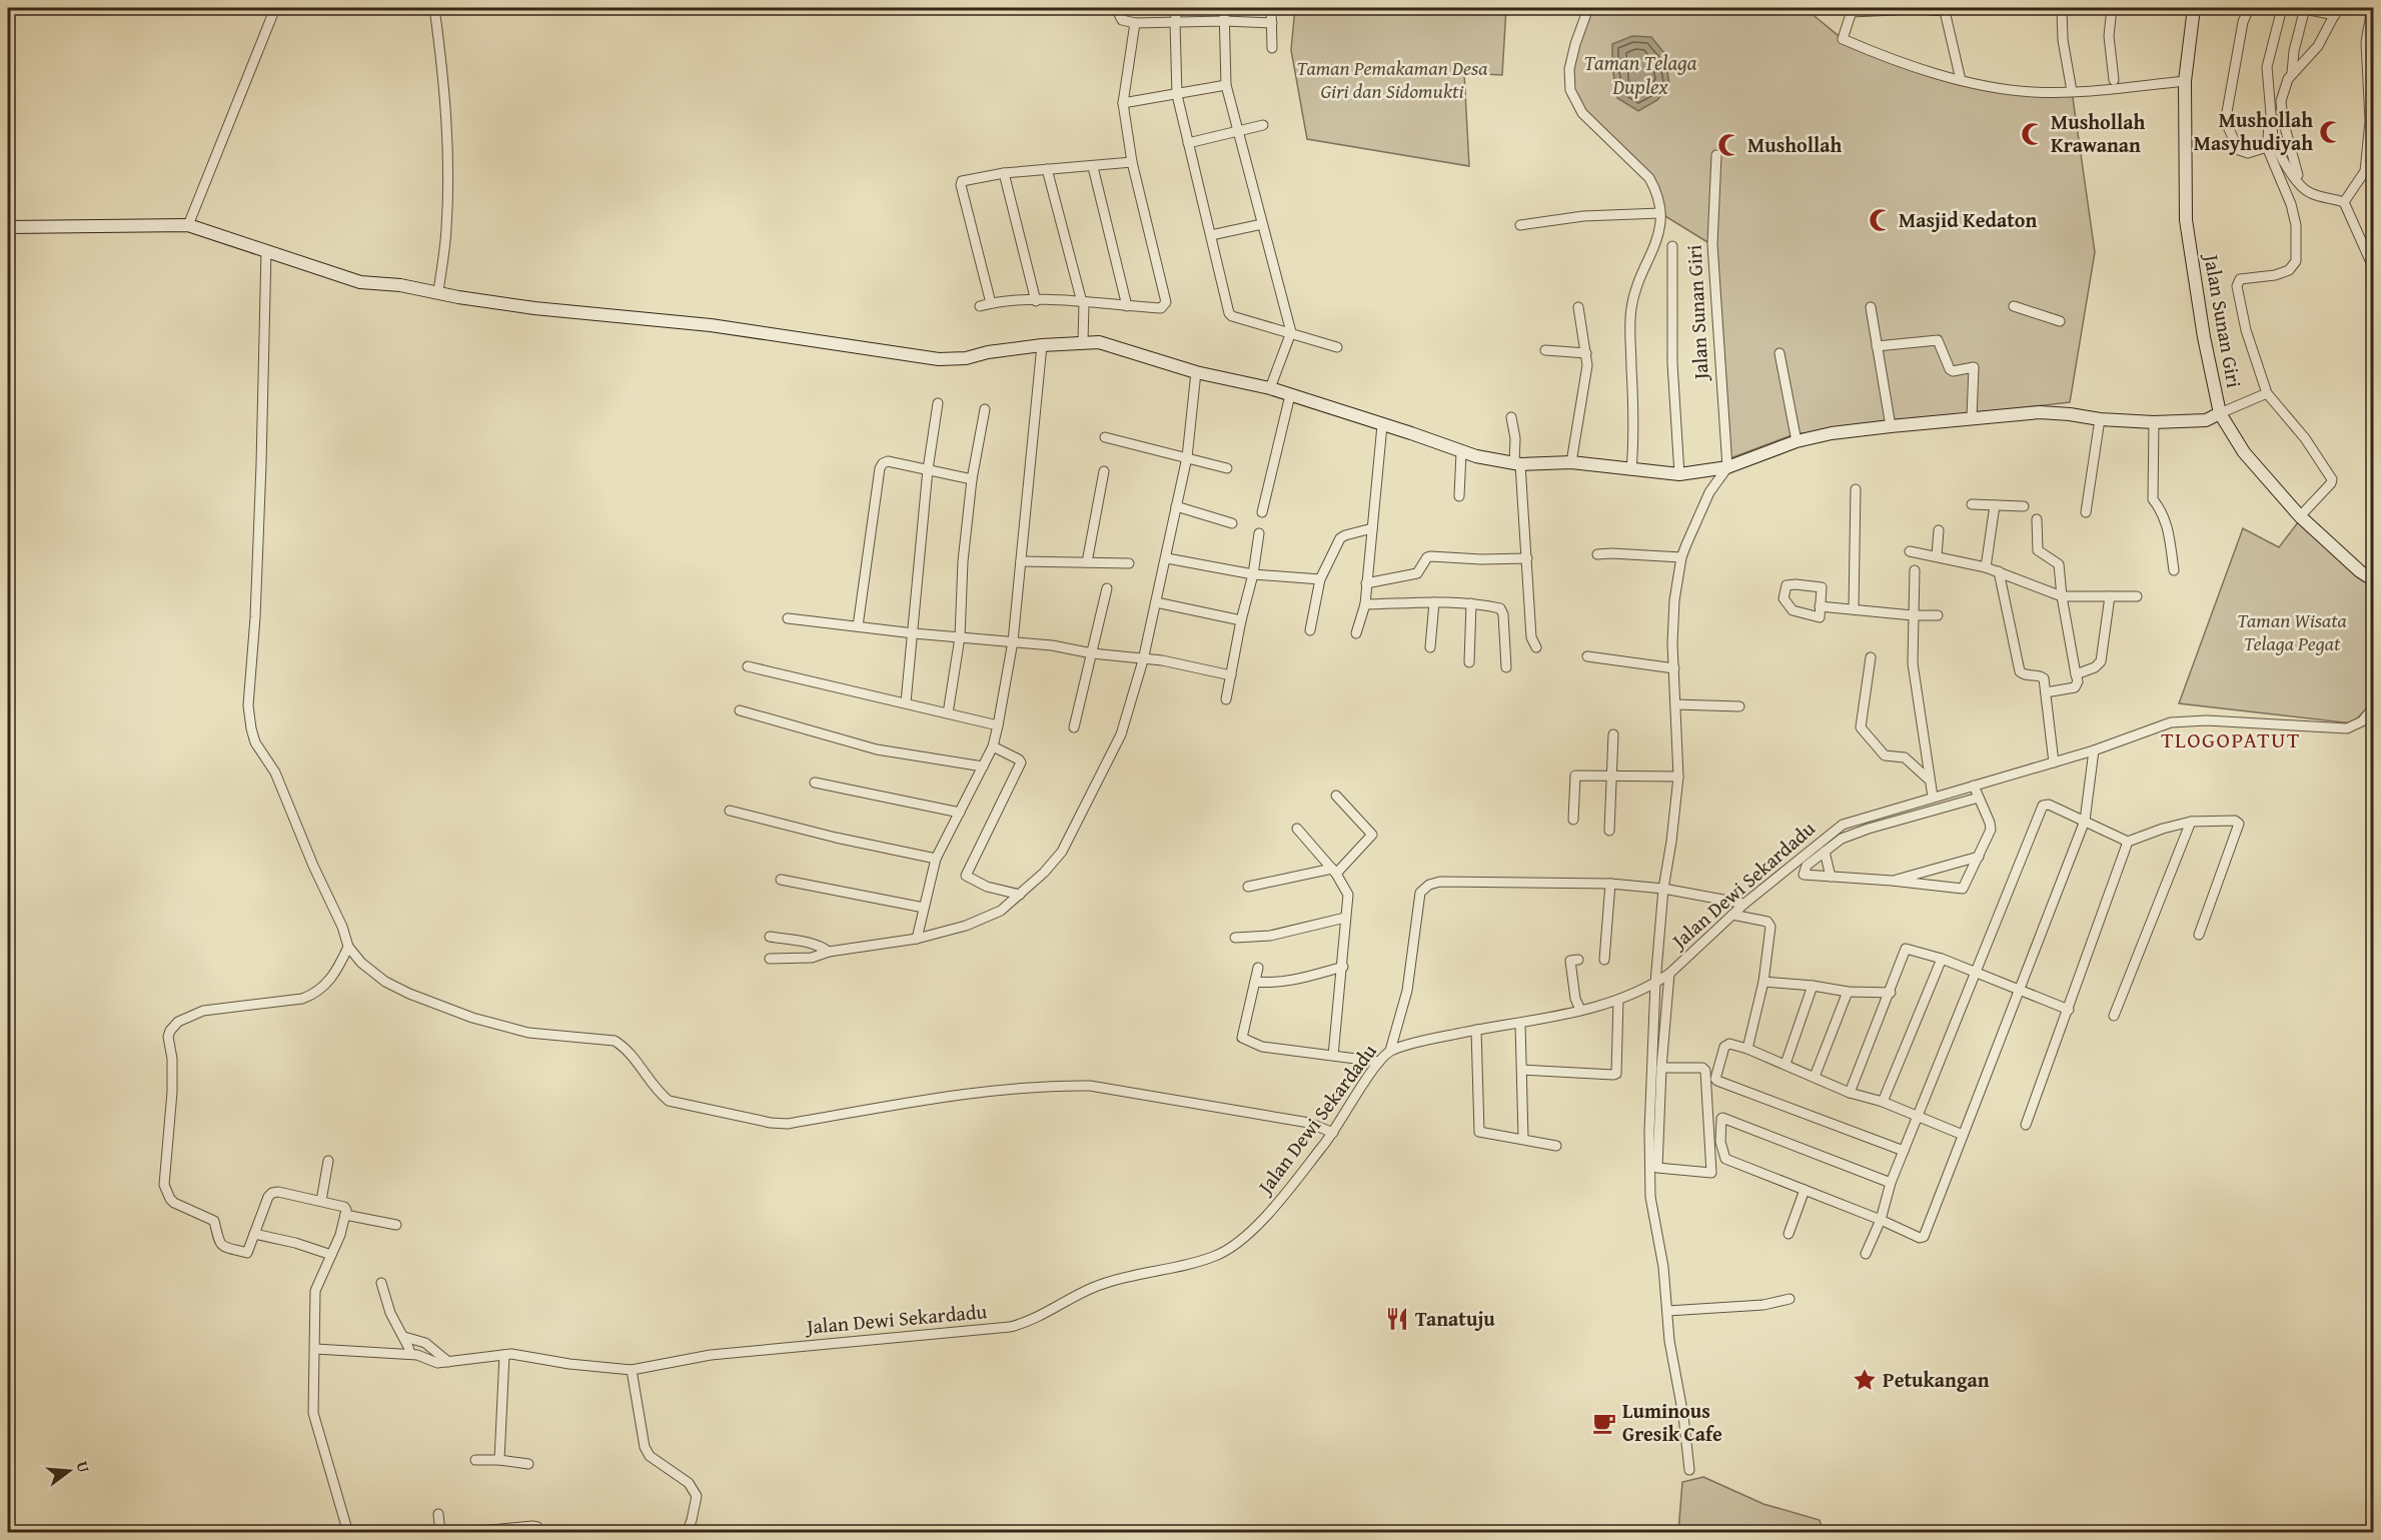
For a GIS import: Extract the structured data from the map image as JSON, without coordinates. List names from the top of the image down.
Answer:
{
  "streets": {
    "street": ["Jalan Sunan Giri", "Jalan Dewi Sekardadu"]
  },
  "districts": ["TLOGOPATUT"],
  "water": ["Taman Telaga Duplex"],
  "parks": ["Taman Pemakaman Desa Giri dan Sidomukti", "Taman Wisata Telaga Pegat"],
  "places": {
    "mosque": [
      "Mushollah Masyhudiyah",
      "Mushollah Krawanan",
      "Mushollah",
      "Masjid Kedaton"
    ],
    "restaurant": ["Tanatuju"],
    "place": ["Petukangan"],
    "cafe": ["Luminous Gresik Cafe"]
  },
  "north": "right"
}
